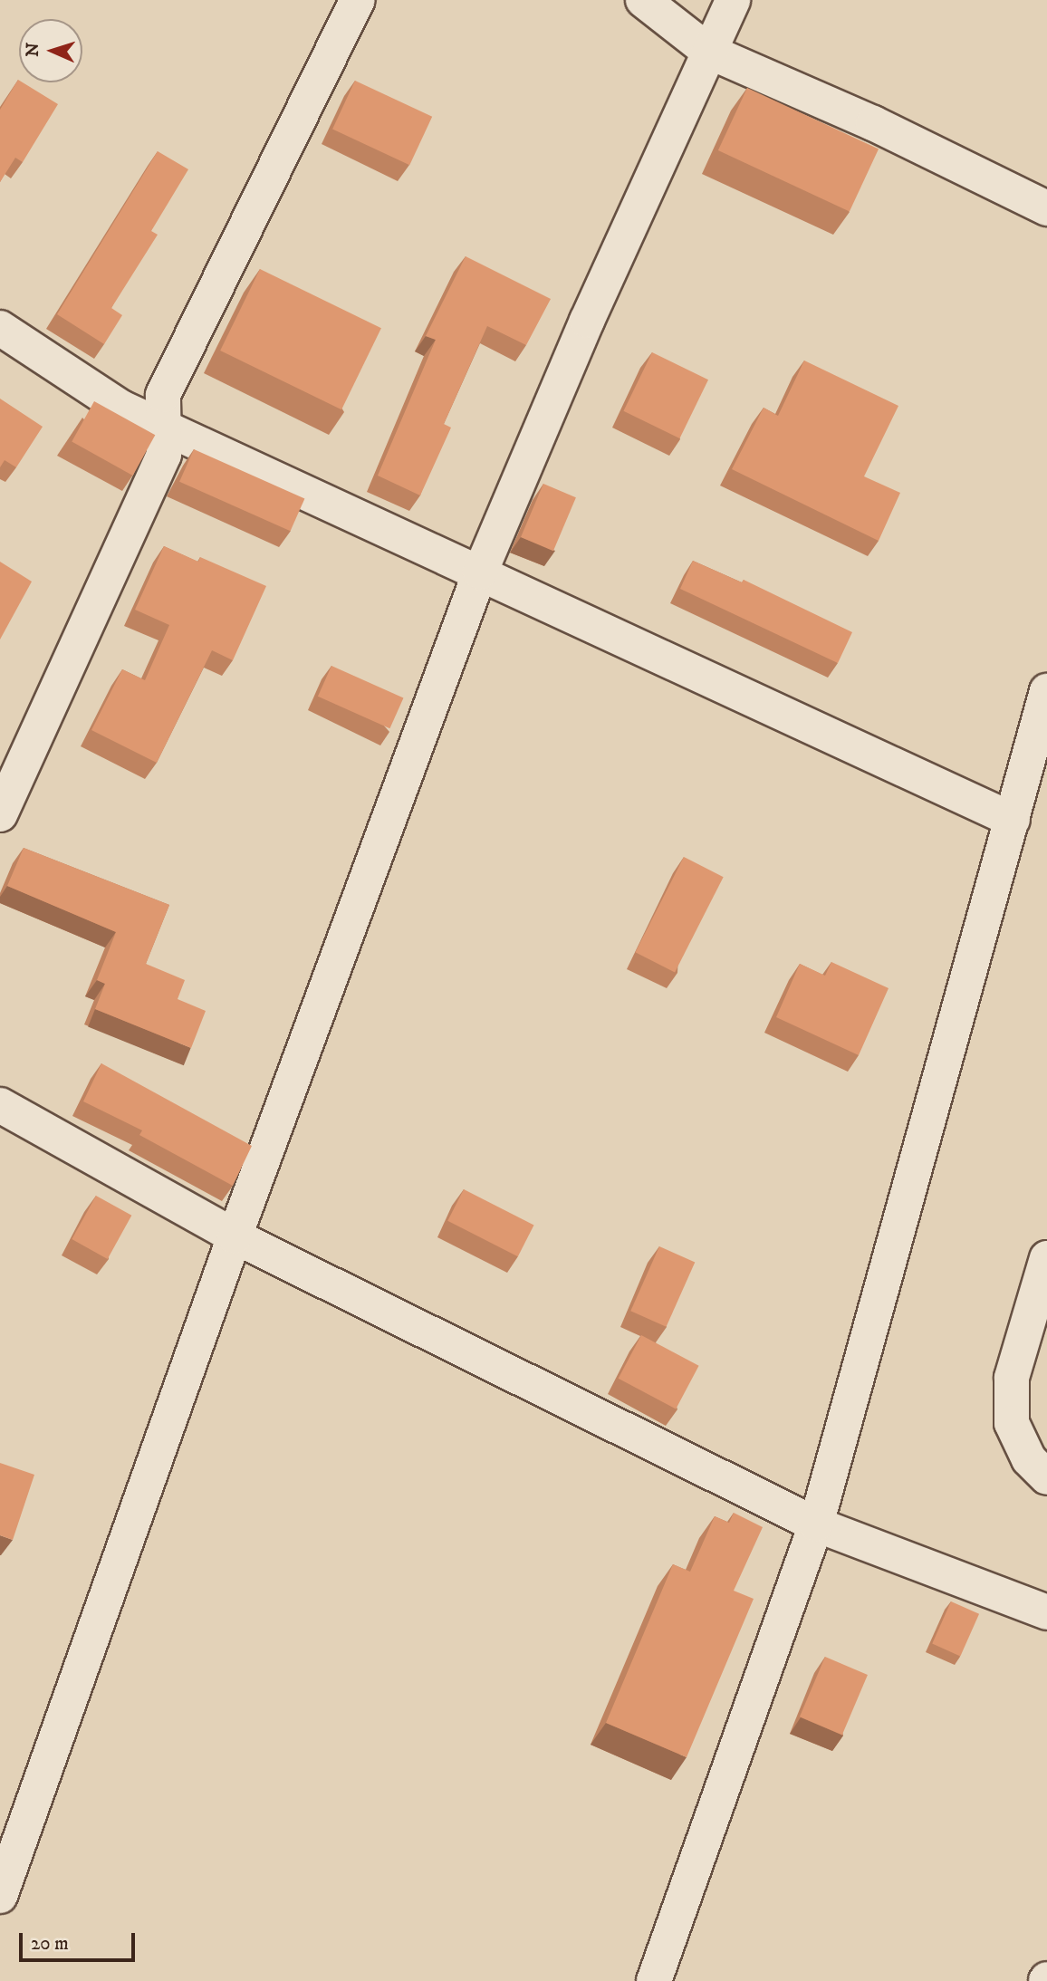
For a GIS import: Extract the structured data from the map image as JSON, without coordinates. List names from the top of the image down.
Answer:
{
  "scale_bar": "20 m",
  "north": "left"
}
